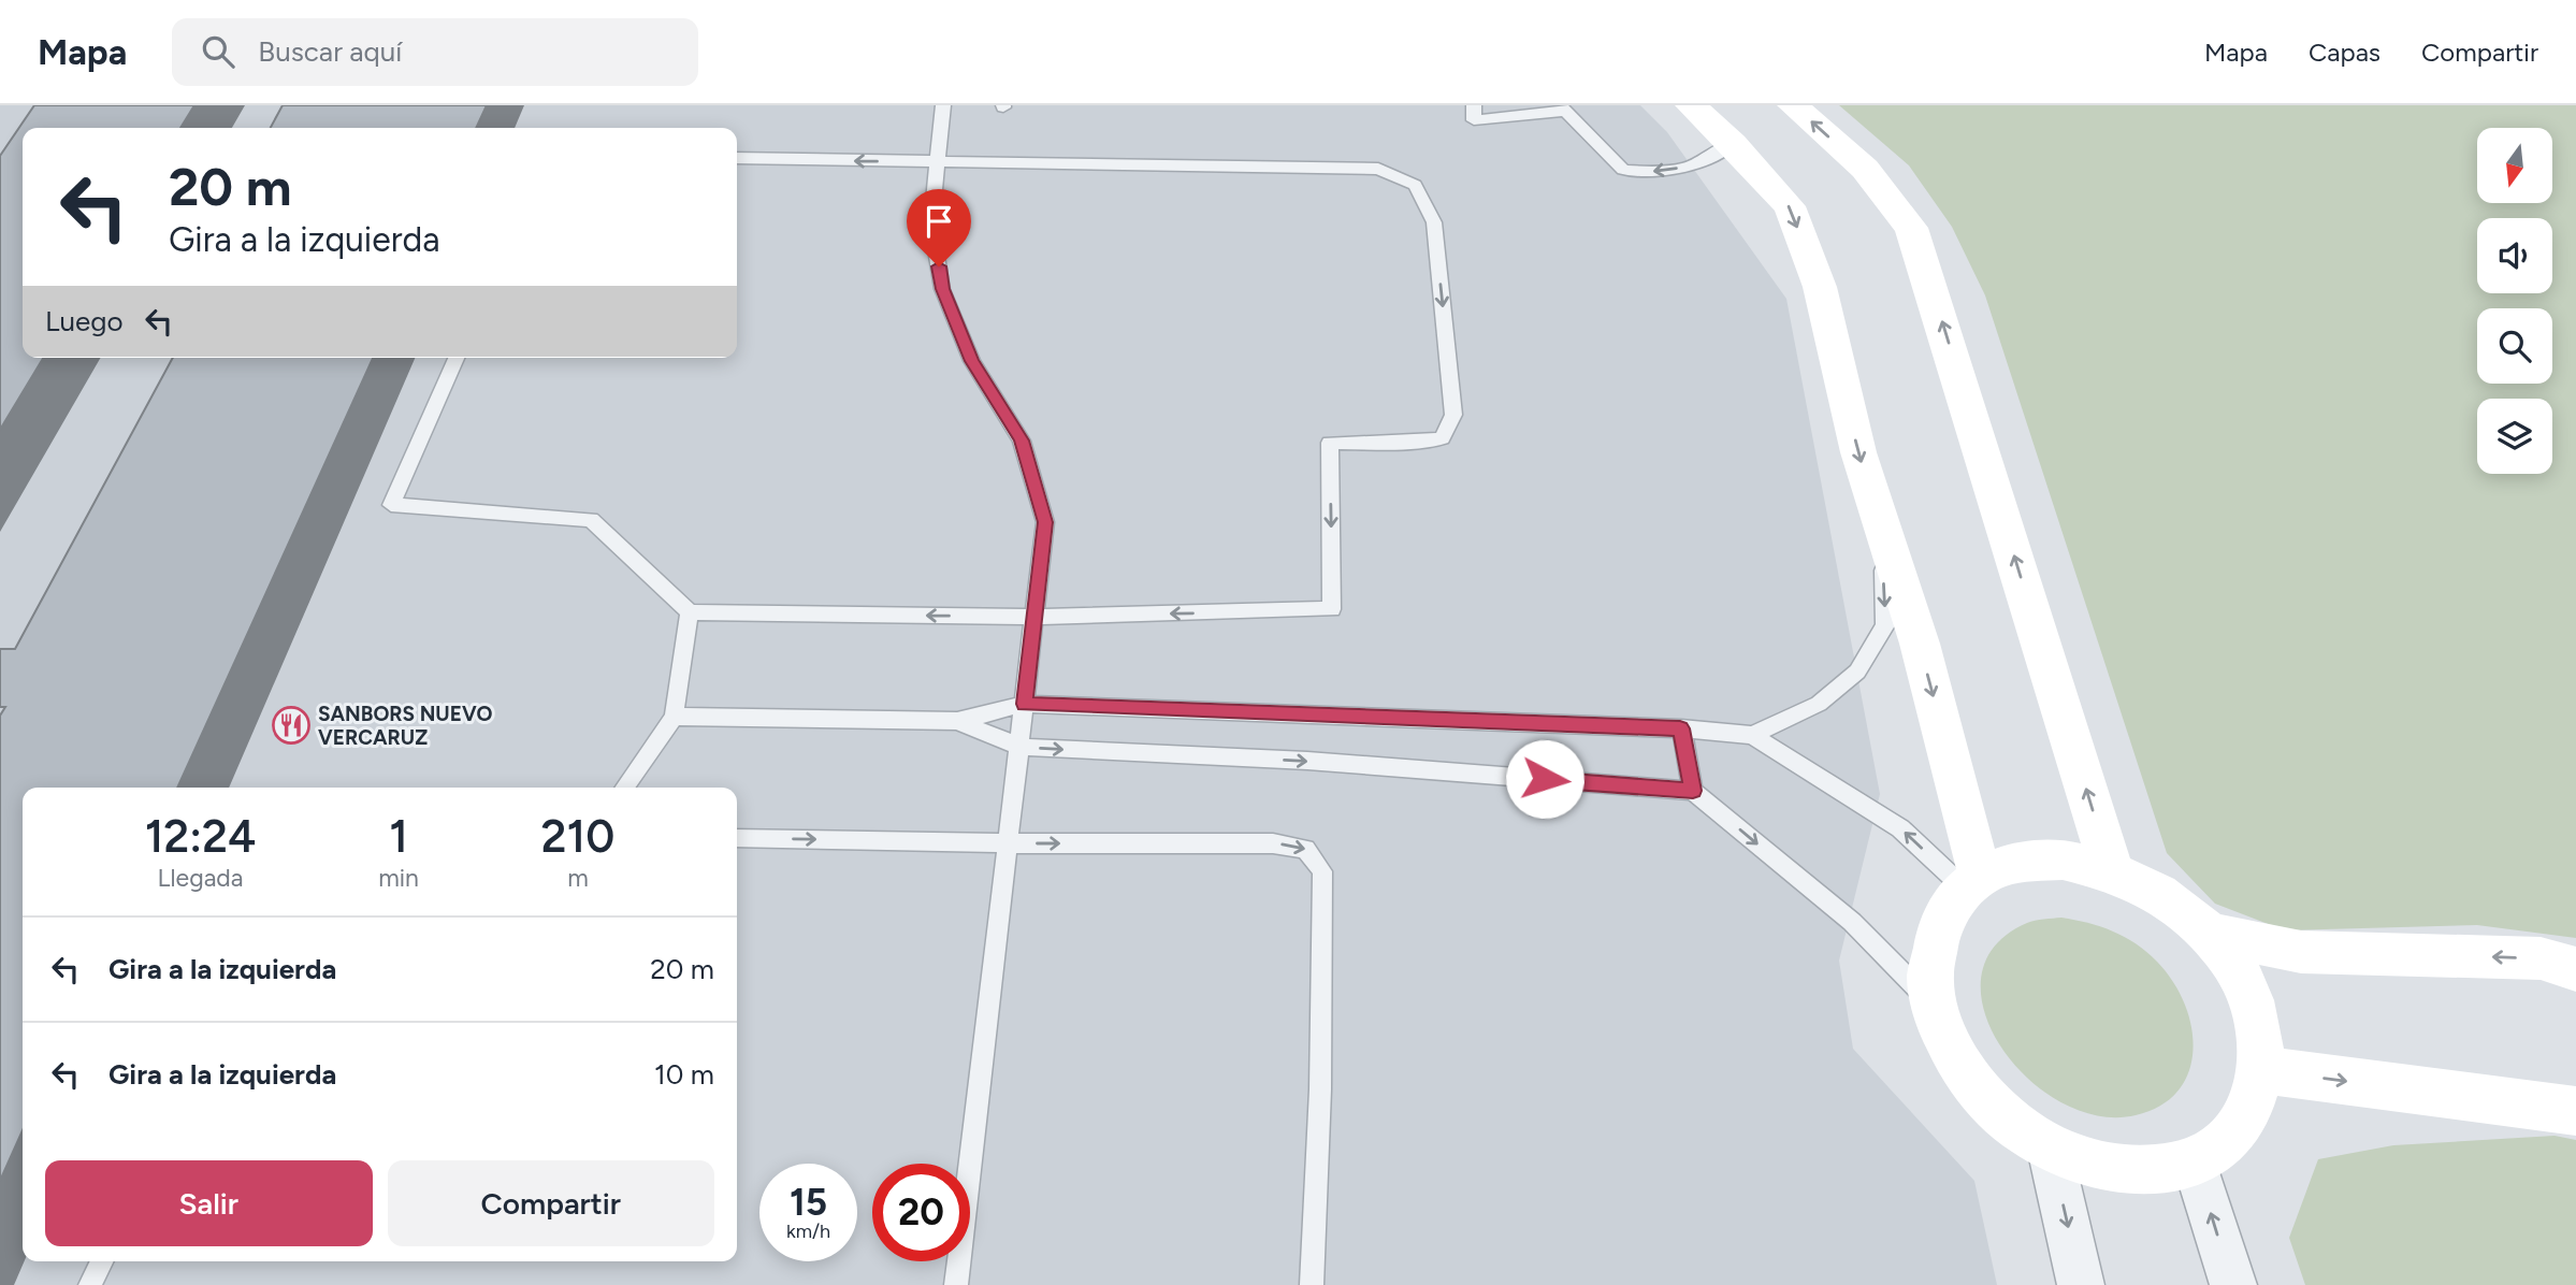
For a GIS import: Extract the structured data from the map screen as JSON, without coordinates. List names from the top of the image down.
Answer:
{
  "places": {
    "restaurant": ["SANBORS NUEVO VERCARUZ"]
  },
  "north": "bottom",
  "page": {
    "header": "Mapa",
    "search": "Buscar aquí",
    "nav": ["Mapa", "Capas", "Compartir"],
    "turn": ["20 m", "Gira a la izquierda"],
    "then": "Luego",
    "eta": [
      "12:24",
      "Llegada",
      "1",
      "min",
      "210",
      "m"
    ],
    "list": [
      {
        "name": "Gira a la izquierda",
        "value": "20 m"
      },
      {
        "name": "Gira a la izquierda",
        "value": "10 m"
      }
    ],
    "buttons": ["Salir", "Compartir"],
    "speed": "15 km/h",
    "limit": "20"
  }
}
